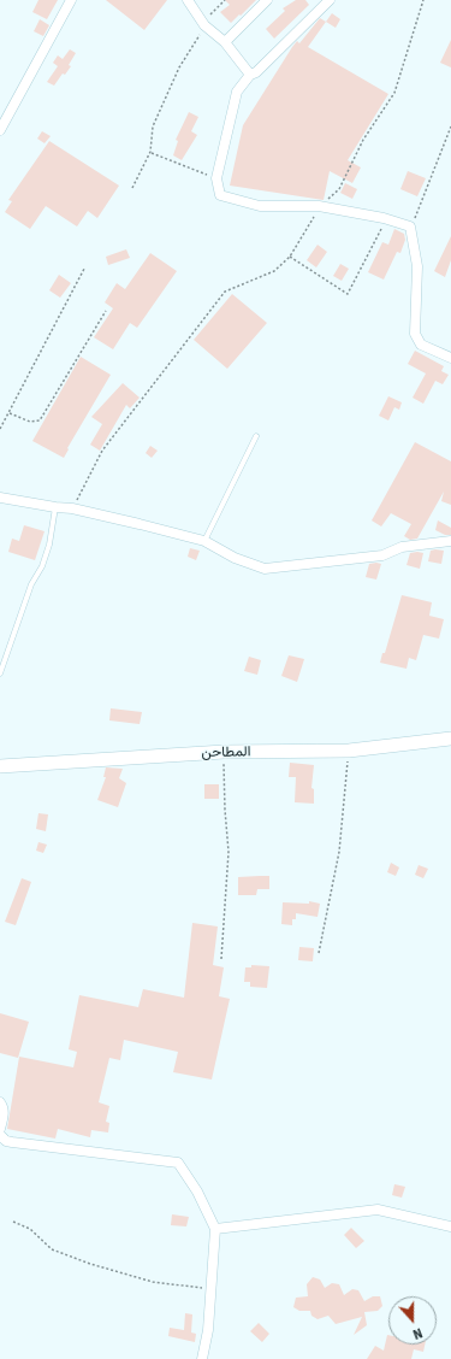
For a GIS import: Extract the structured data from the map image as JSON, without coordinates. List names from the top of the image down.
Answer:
{
  "streets": {
    "main road": ["المطاحن"]
  },
  "north": "bottom"
}
